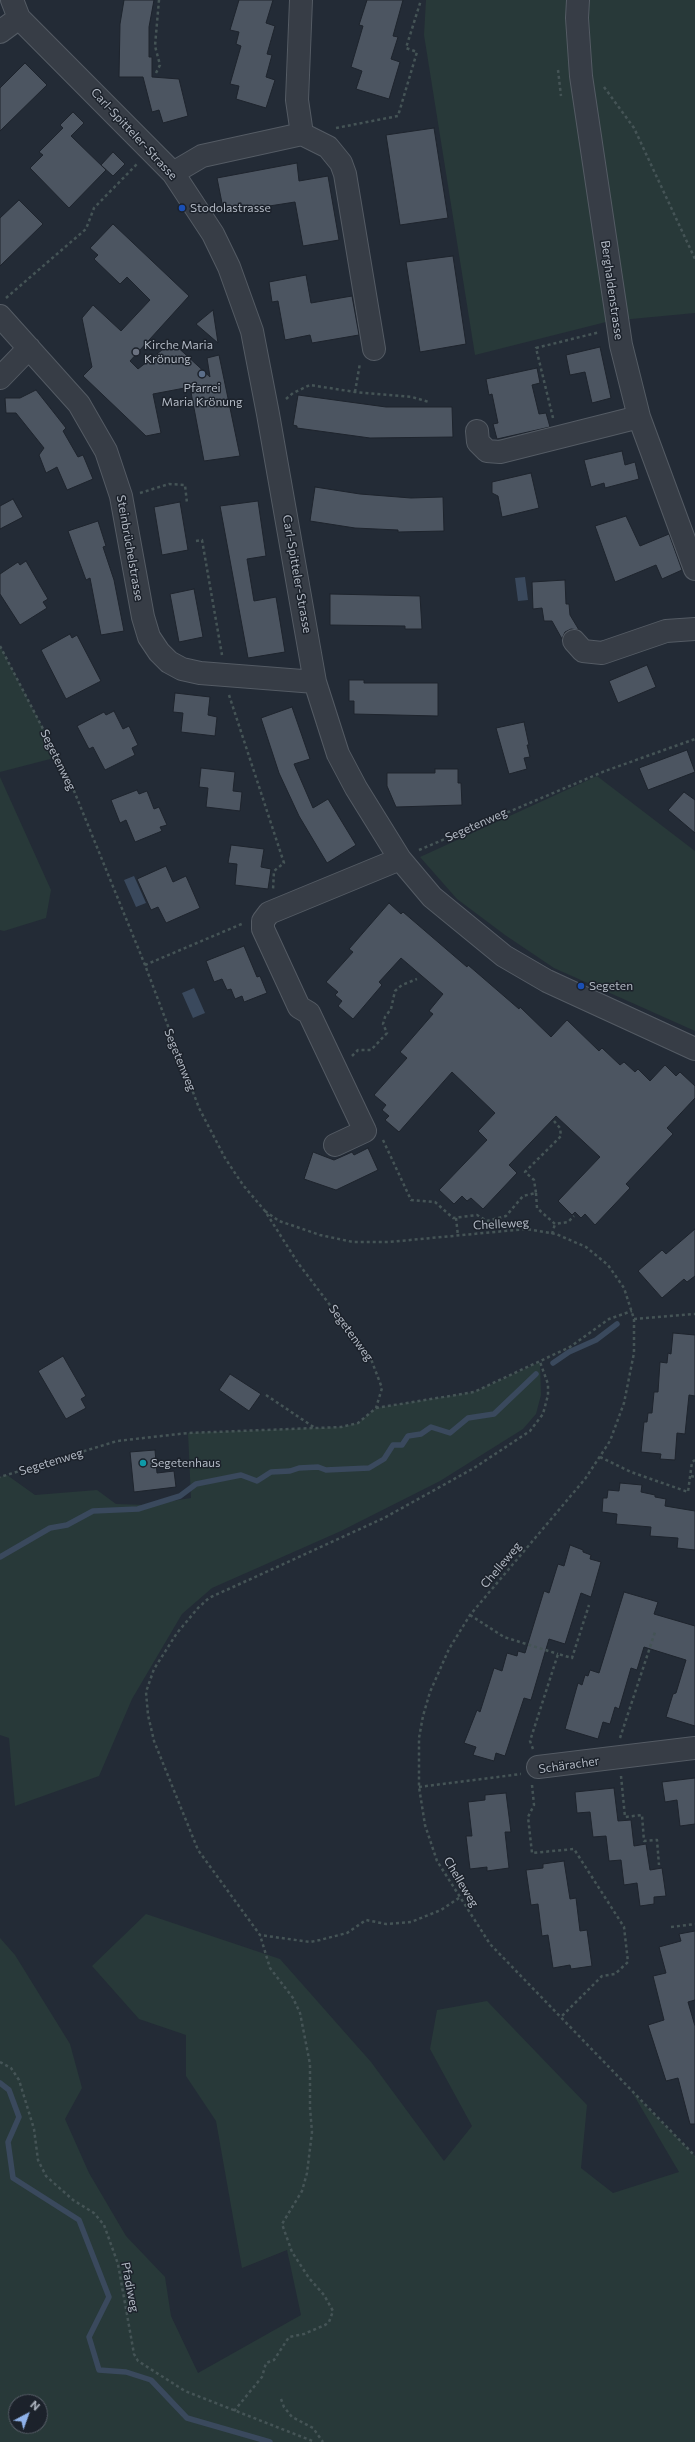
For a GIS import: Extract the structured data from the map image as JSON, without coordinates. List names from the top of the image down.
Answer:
{
  "streets": {
    "street": [
      "Carl-Spitteler-Strasse",
      "Berghaldenstrasse",
      "Steinbrüchelstrasse",
      "Schäracher"
    ],
    "path": ["Segetenweg", "Chelleweg", "Pfadiweg"]
  },
  "crossings": [
    ["Carl-Spitteler-Strasse", "Steinbrüchelstrasse"],
    ["Carl-Spitteler-Strasse", "Segetenweg"],
    ["Segetenweg", "Chelleweg"],
    ["Chelleweg", "Schäracher"]
  ],
  "places": [
    "Stodolastrasse",
    "Kirche Maria Krönung",
    "Pfarrei Maria Krönung",
    "Segeten",
    "Segetenhaus"
  ],
  "north": "top right"
}
